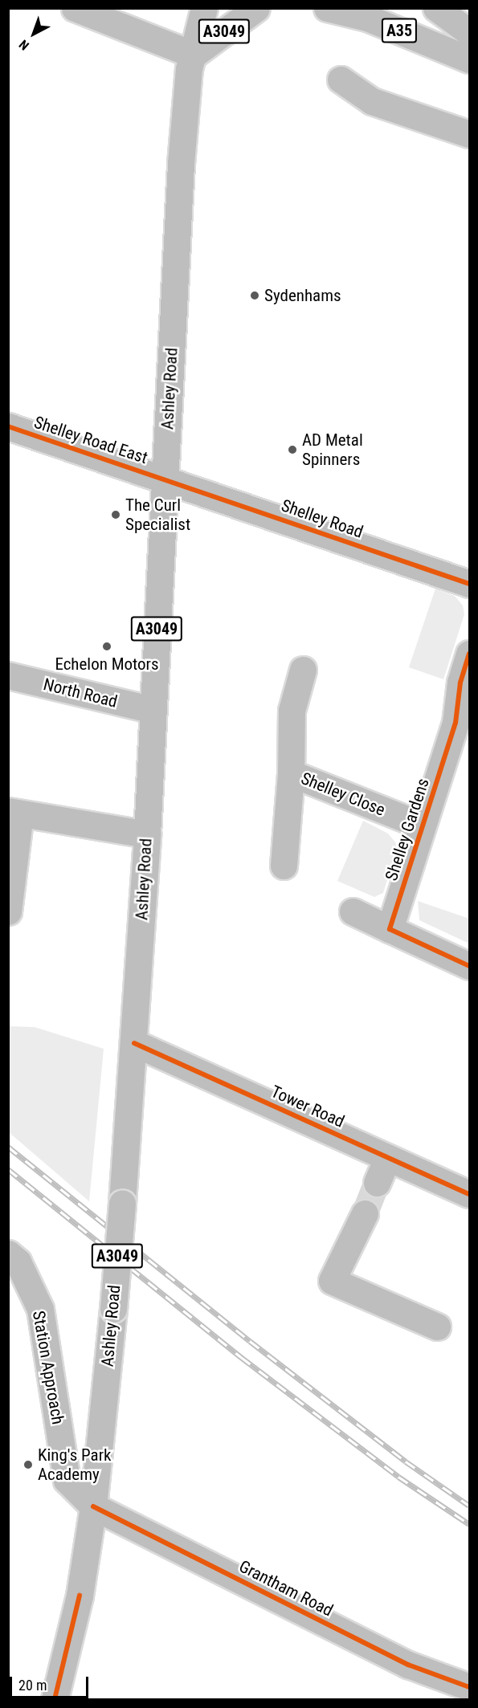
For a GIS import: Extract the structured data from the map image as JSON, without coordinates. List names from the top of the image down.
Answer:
{
  "streets": {
    "street": [
      "A35",
      "A3049",
      "Ashley Road",
      "Shelley Road East",
      "Shelley Road",
      "North Road",
      "Shelley Close",
      "Shelley Gardens",
      "Tower Road",
      "Station Approach",
      "Grantham Road"
    ]
  },
  "crossings": [
    ["A3049", "Ashley Road"],
    ["Ashley Road", "Shelley Road East"],
    ["Ashley Road", "Shelley Road"],
    ["Ashley Road", "North Road"],
    ["Ashley Road", "Tower Road"],
    ["Ashley Road", "Station Approach"],
    ["Ashley Road", "Grantham Road"],
    ["Shelley Road East", "Shelley Road"],
    ["Shelley Close", "Shelley Gardens"],
    ["Station Approach", "Grantham Road"]
  ],
  "places": [
    "Sydenhams",
    "AD Metal Spinners",
    "The Curl Specialist",
    "Echelon Motors",
    "King's Park Academy"
  ],
  "scale_bar": "20 m",
  "north": "bottom left"
}
